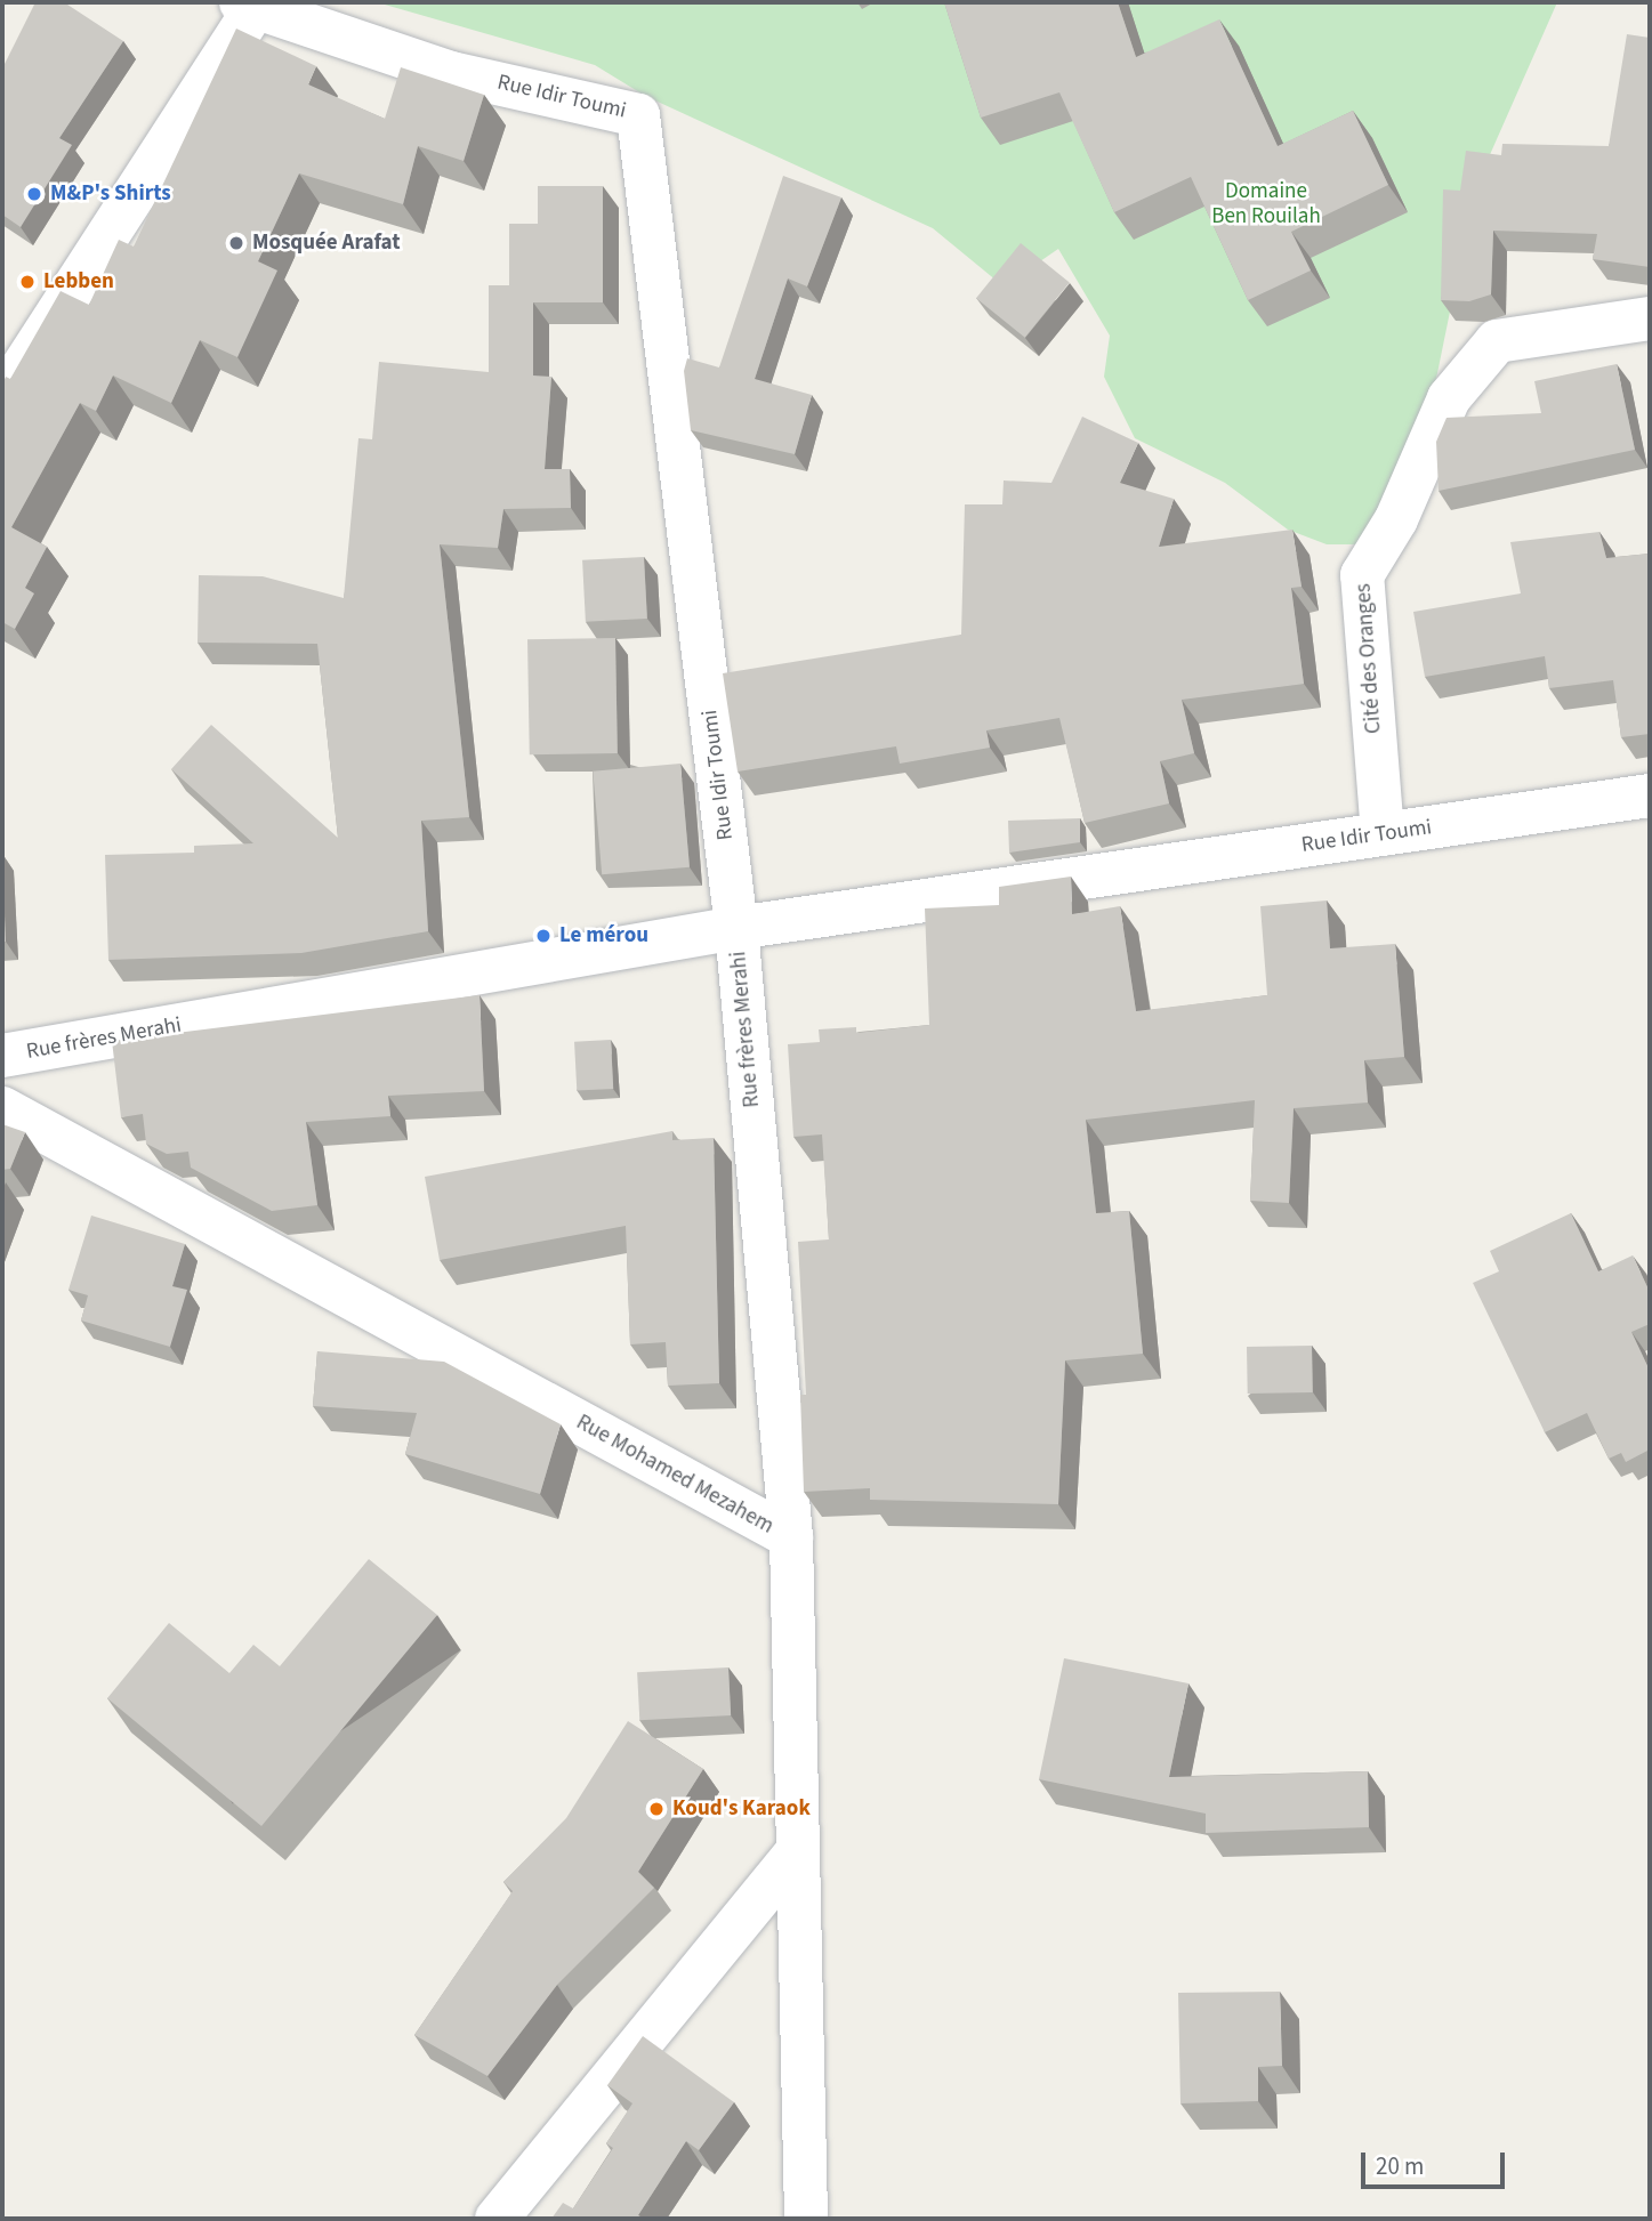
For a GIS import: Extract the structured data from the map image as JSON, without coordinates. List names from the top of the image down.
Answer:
{
  "streets": {
    "street": [
      "Rue Idir Toumi",
      "Cité des Oranges",
      "Rue frères Merahi",
      "Rue Mohamed Mezahem"
    ]
  },
  "crossings": [
    ["Rue Idir Toumi", "Cité des Oranges"],
    ["Rue Idir Toumi", "Rue frères Merahi"],
    ["Rue frères Merahi", "Rue Mohamed Mezahem"]
  ],
  "parks": ["Domaine Ben Rouilah"],
  "places": [
    "M&P's Shirts",
    "Mosquée Arafat",
    "Lebben",
    "Le mérou",
    "Koud's Karaok"
  ],
  "scale_bar": "20 m"
}
